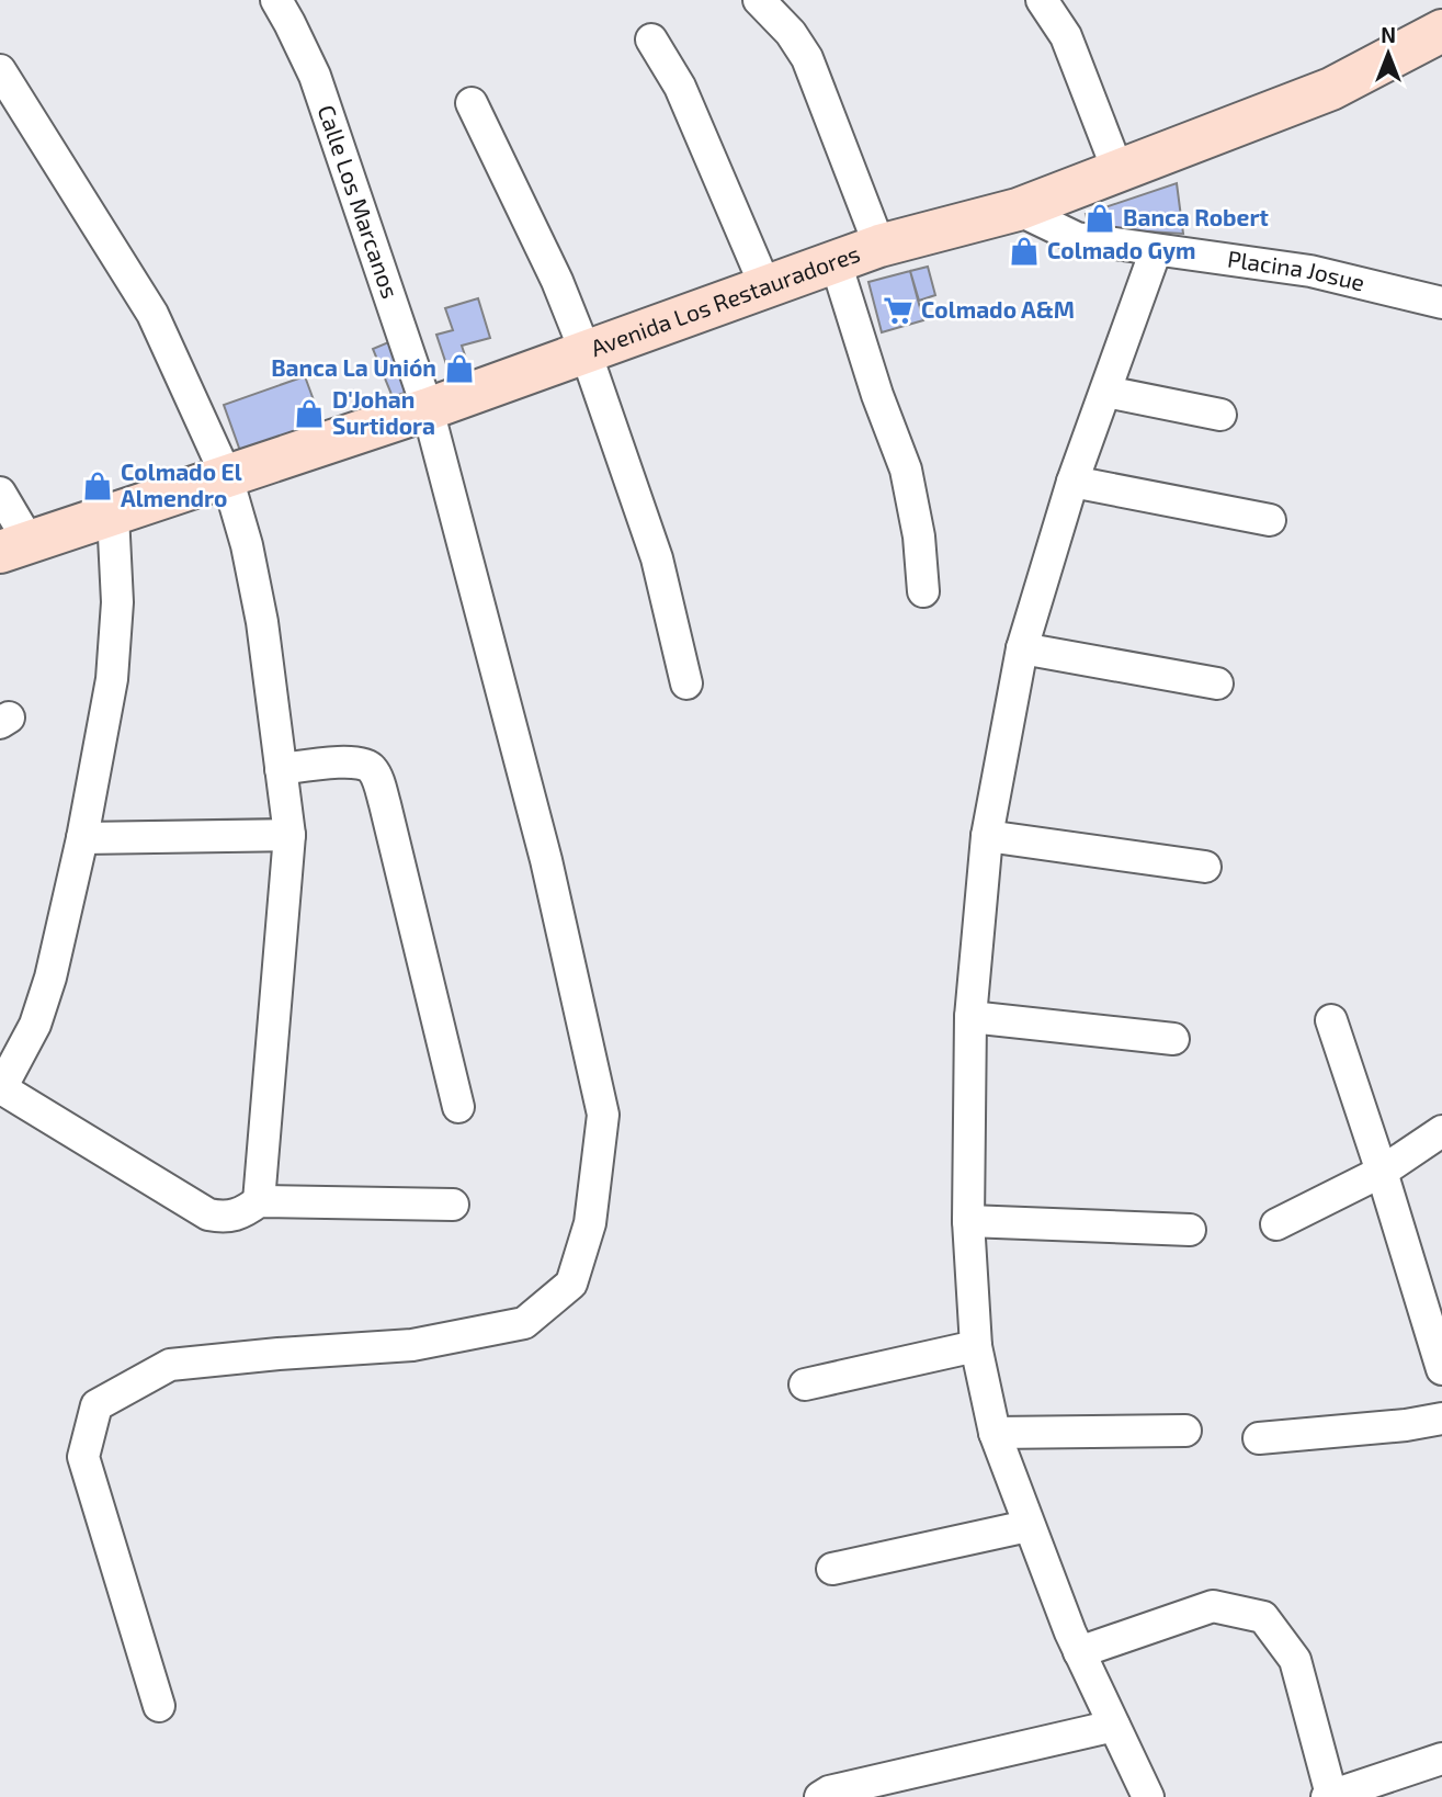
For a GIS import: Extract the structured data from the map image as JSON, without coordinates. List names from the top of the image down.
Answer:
{
  "streets": {
    "street": ["Calle Los Marcanos", "Placina Josue", "Avenida Los Restauradores"]
  },
  "crossings": [
    ["Calle Los Marcanos", "Avenida Los Restauradores"],
    ["Placina Josue", "Avenida Los Restauradores"]
  ],
  "places": {
    "shop": [
      "Banca Robert",
      "Colmado Gym",
      "Banca La Unión",
      "D'Johan Surtidora",
      "Colmado El Almendro"
    ],
    "supermarket": ["Colmado A&M"]
  },
  "north": "top"
}
